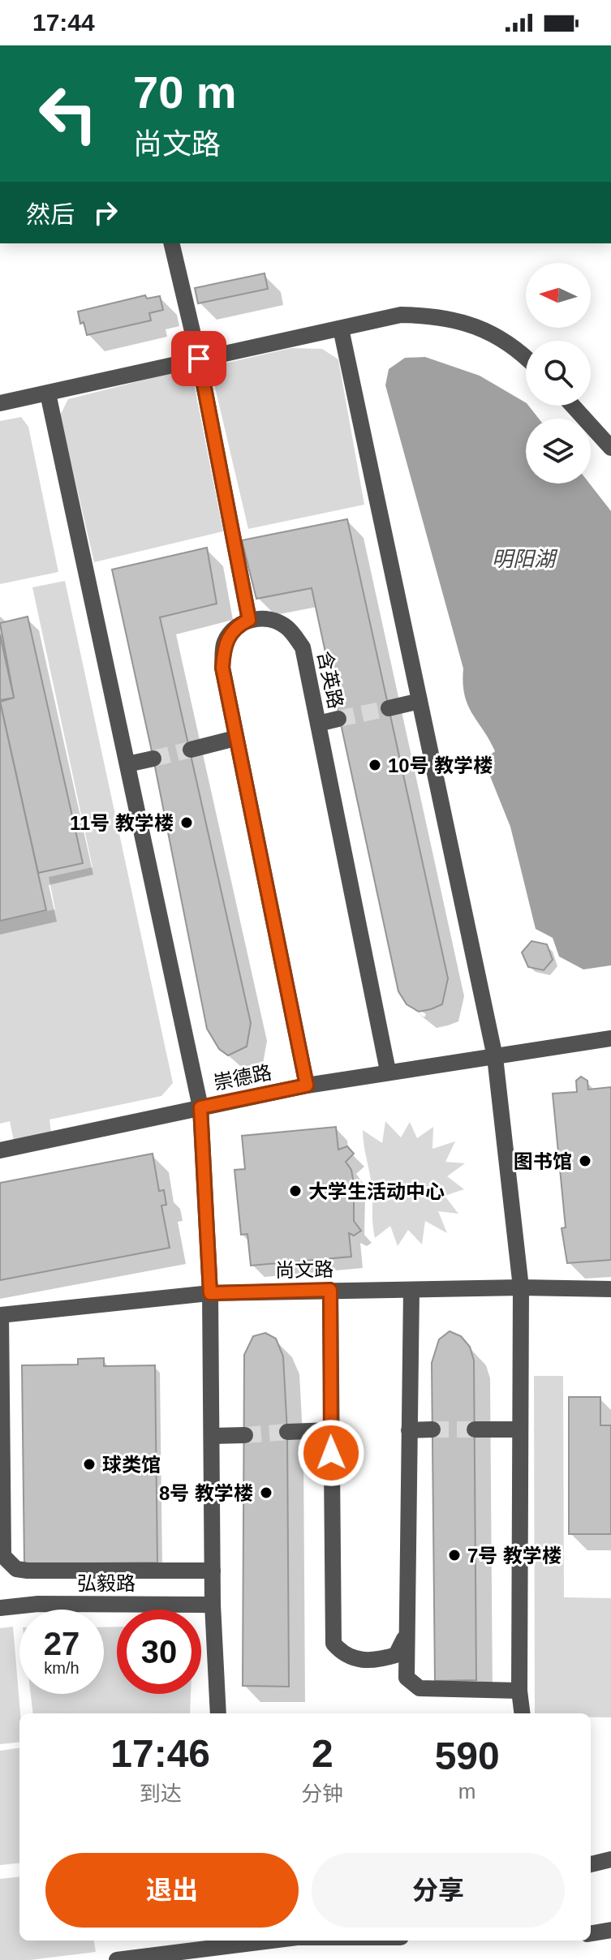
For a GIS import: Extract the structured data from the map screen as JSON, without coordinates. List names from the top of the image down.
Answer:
{
  "streets": {
    "street": [
      "含英路",
      "崇德路",
      "尚文路",
      "弘毅路"
    ]
  },
  "crossings": [
    ["含英路", "崇德路"]
  ],
  "water": ["明阳湖"],
  "places": [
    "10号 教学楼",
    "11号 教学楼",
    "图书馆",
    "大学生活动中心",
    "球类馆",
    "8号 教学楼",
    "7号 教学楼"
  ],
  "north": "left",
  "page": {
    "status": "17:44",
    "turn": ["70 m", "尚文路"],
    "then": "然后",
    "speed": "27 km/h",
    "limit": "30",
    "eta": [
      "17:46",
      "到达",
      "2",
      "分钟",
      "590",
      "m"
    ],
    "buttons": ["退出", "分享"]
  }
}
